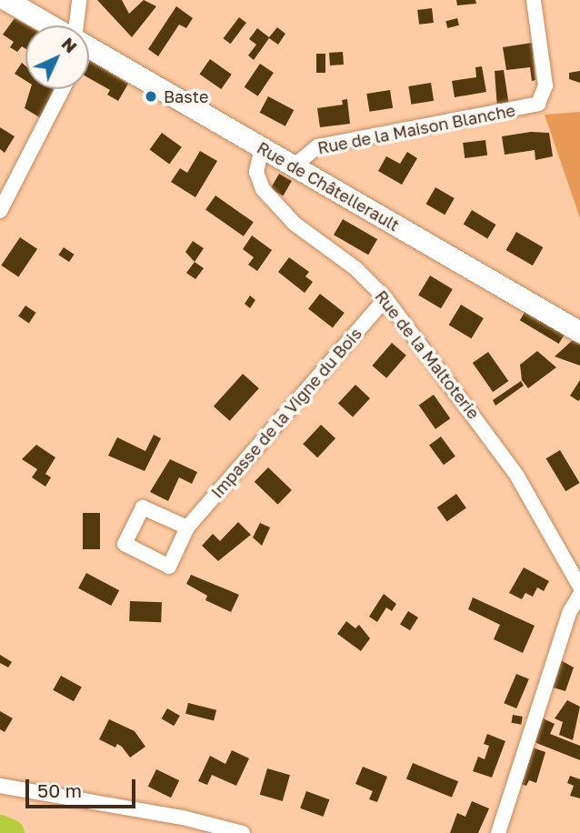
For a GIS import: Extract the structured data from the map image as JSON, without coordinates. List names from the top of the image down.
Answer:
{
  "streets": {
    "main road": ["Rue de Châtellerault"],
    "street": ["Rue de la Maison Blanche", "Rue de la Maltoterie", "Impasse de la Vigne du Bois"]
  },
  "crossings": [
    ["Rue de la Maison Blanche", "Rue de Châtellerault"],
    ["Rue de Châtellerault", "Rue de la Maltoterie"],
    ["Rue de la Maltoterie", "Impasse de la Vigne du Bois"]
  ],
  "places": ["Baste"],
  "scale_bar": "50 m",
  "north": "top right"
}
